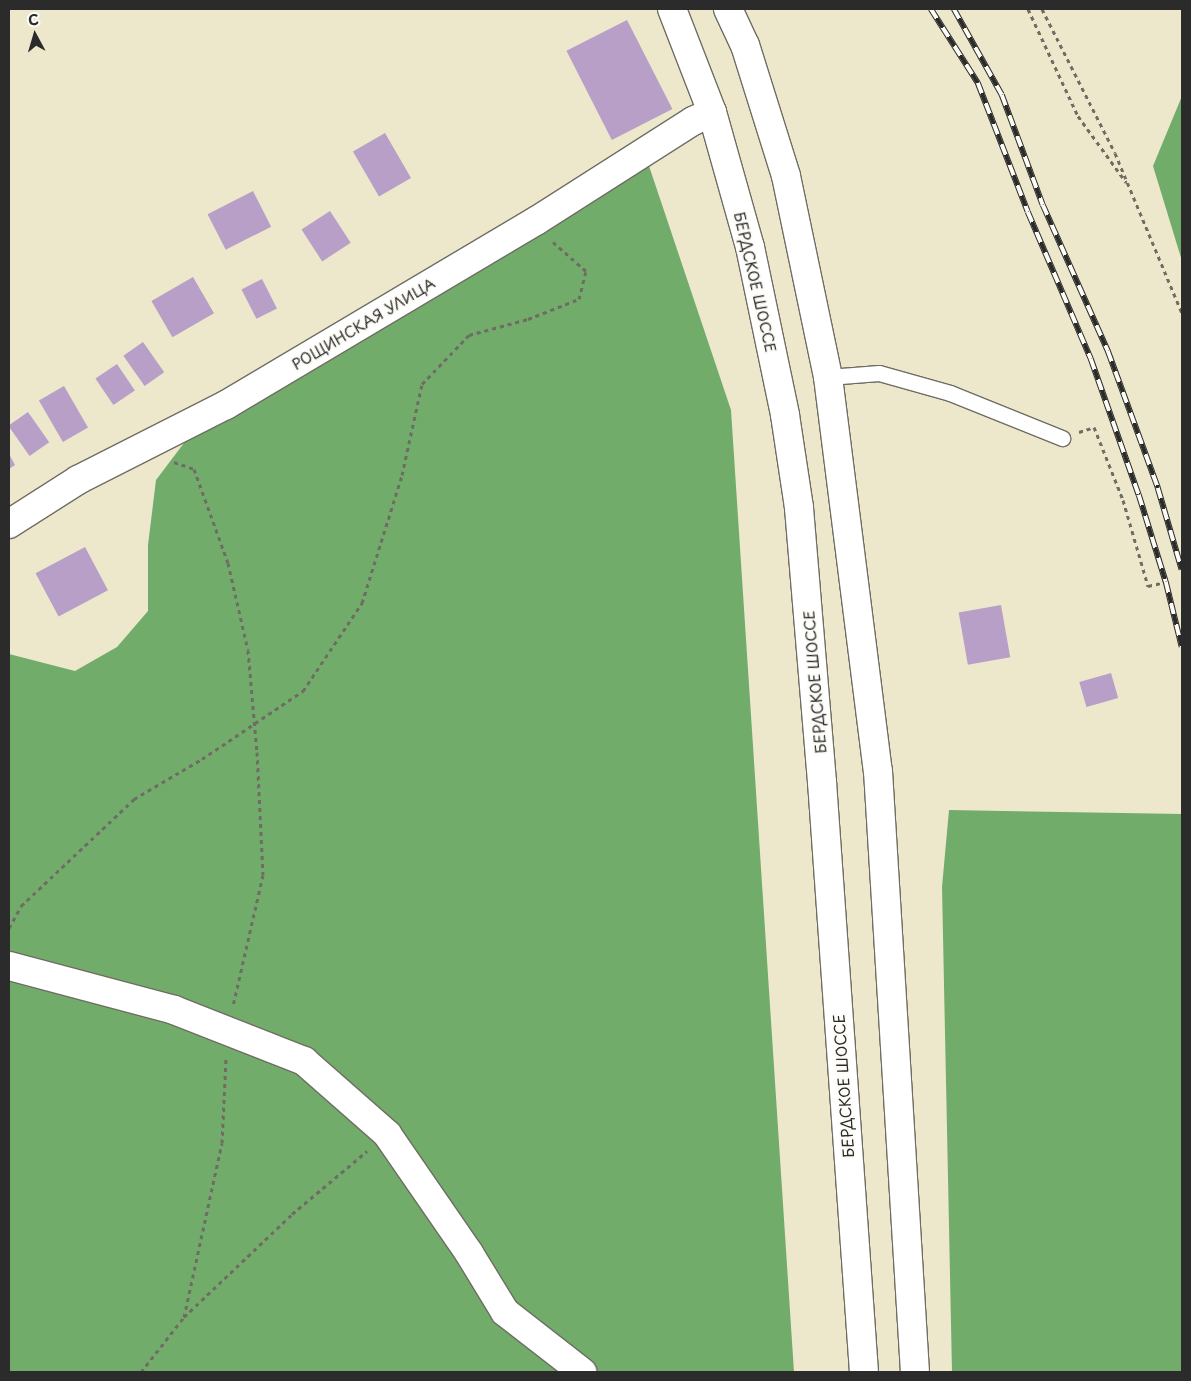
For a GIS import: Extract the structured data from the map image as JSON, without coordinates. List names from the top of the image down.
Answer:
{
  "streets": {
    "main road": ["БЕРДСКОЕ ШОССЕ", "РОЩИНСКАЯ УЛИЦА"]
  },
  "crossings": [
    ["БЕРДСКОЕ ШОССЕ", "РОЩИНСКАЯ УЛИЦА"]
  ],
  "north": "top"
}
